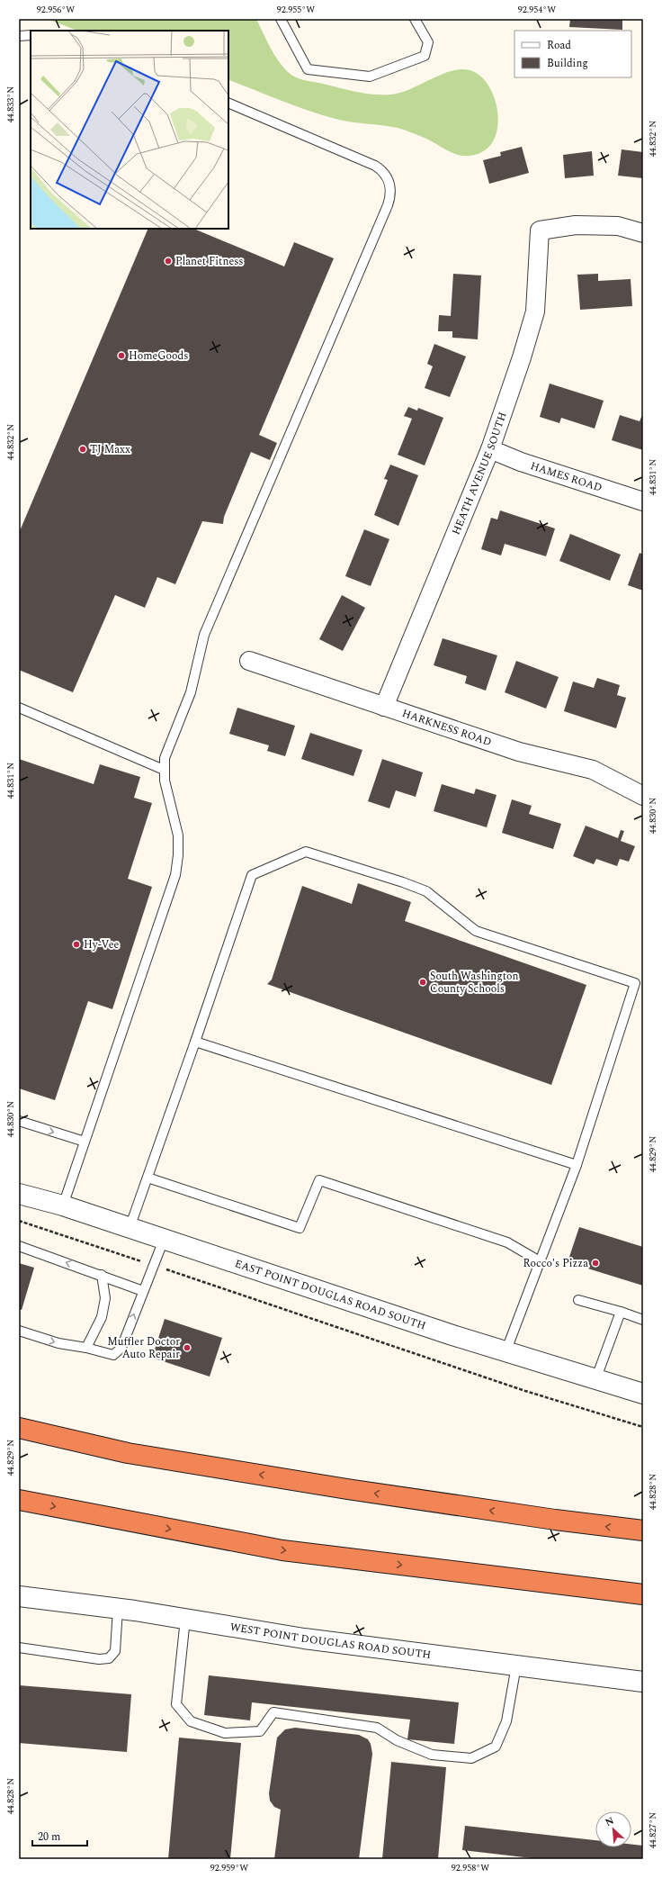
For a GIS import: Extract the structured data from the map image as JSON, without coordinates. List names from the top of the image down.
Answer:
{
  "streets": {
    "street": [
      "HEATH AVENUE SOUTH",
      "HAMES ROAD",
      "HARKNESS ROAD",
      "EAST POINT DOUGLAS ROAD SOUTH",
      "WEST POINT DOUGLAS ROAD SOUTH"
    ]
  },
  "crossings": [
    ["HEATH AVENUE SOUTH", "HAMES ROAD"],
    ["HEATH AVENUE SOUTH", "HARKNESS ROAD"]
  ],
  "places": [
    "Planet Fitness",
    "HomeGoods",
    "TJ Maxx",
    "Hy-Vee",
    "South Washington County Schools",
    "Rocco's Pizza",
    "Muffler Doctor Auto Repair"
  ],
  "legend": ["Road", "Building"],
  "scale_bar": "20 m",
  "north": "top left",
  "coordinates": [
    "92.956°W",
    "92.955°W",
    "92.954°W",
    "44.833°N",
    "44.832°N",
    "44.831°N",
    "44.830°N",
    "44.829°N",
    "44.828°N",
    "44.827°N",
    "92.959°W",
    "92.958°W"
  ]
}
